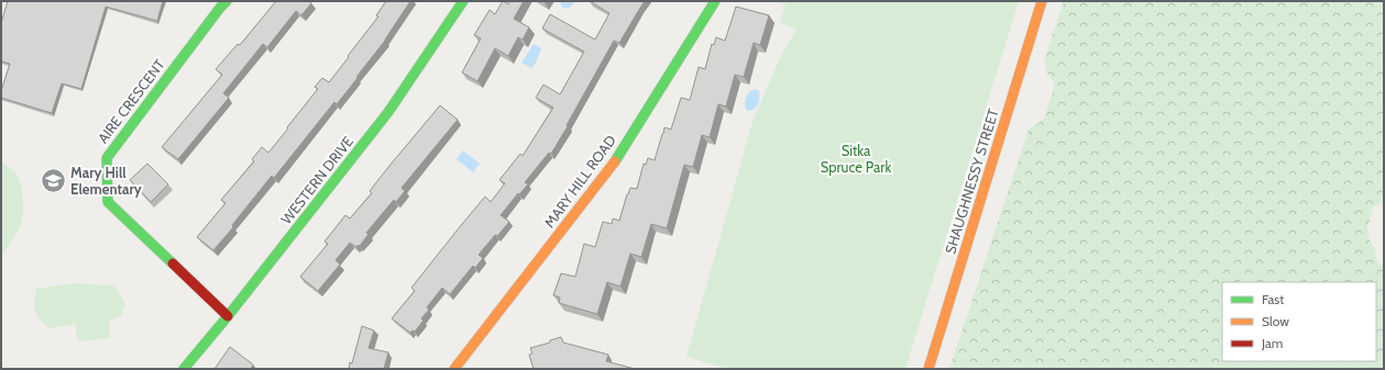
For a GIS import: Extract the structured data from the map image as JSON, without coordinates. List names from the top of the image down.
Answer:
{
  "streets": {
    "street": [
      "AIRE CRESCENT",
      "WESTERN DRIVE",
      "MARY HILL ROAD",
      "SHAUGHNESSY STREET"
    ]
  },
  "crossings": [
    ["AIRE CRESCENT", "WESTERN DRIVE"]
  ],
  "parks": ["Sitka Spruce Park"],
  "places": {
    "school or university": ["Mary Hill Elementary"]
  },
  "legend": ["Fast", "Slow", "Jam"]
}
